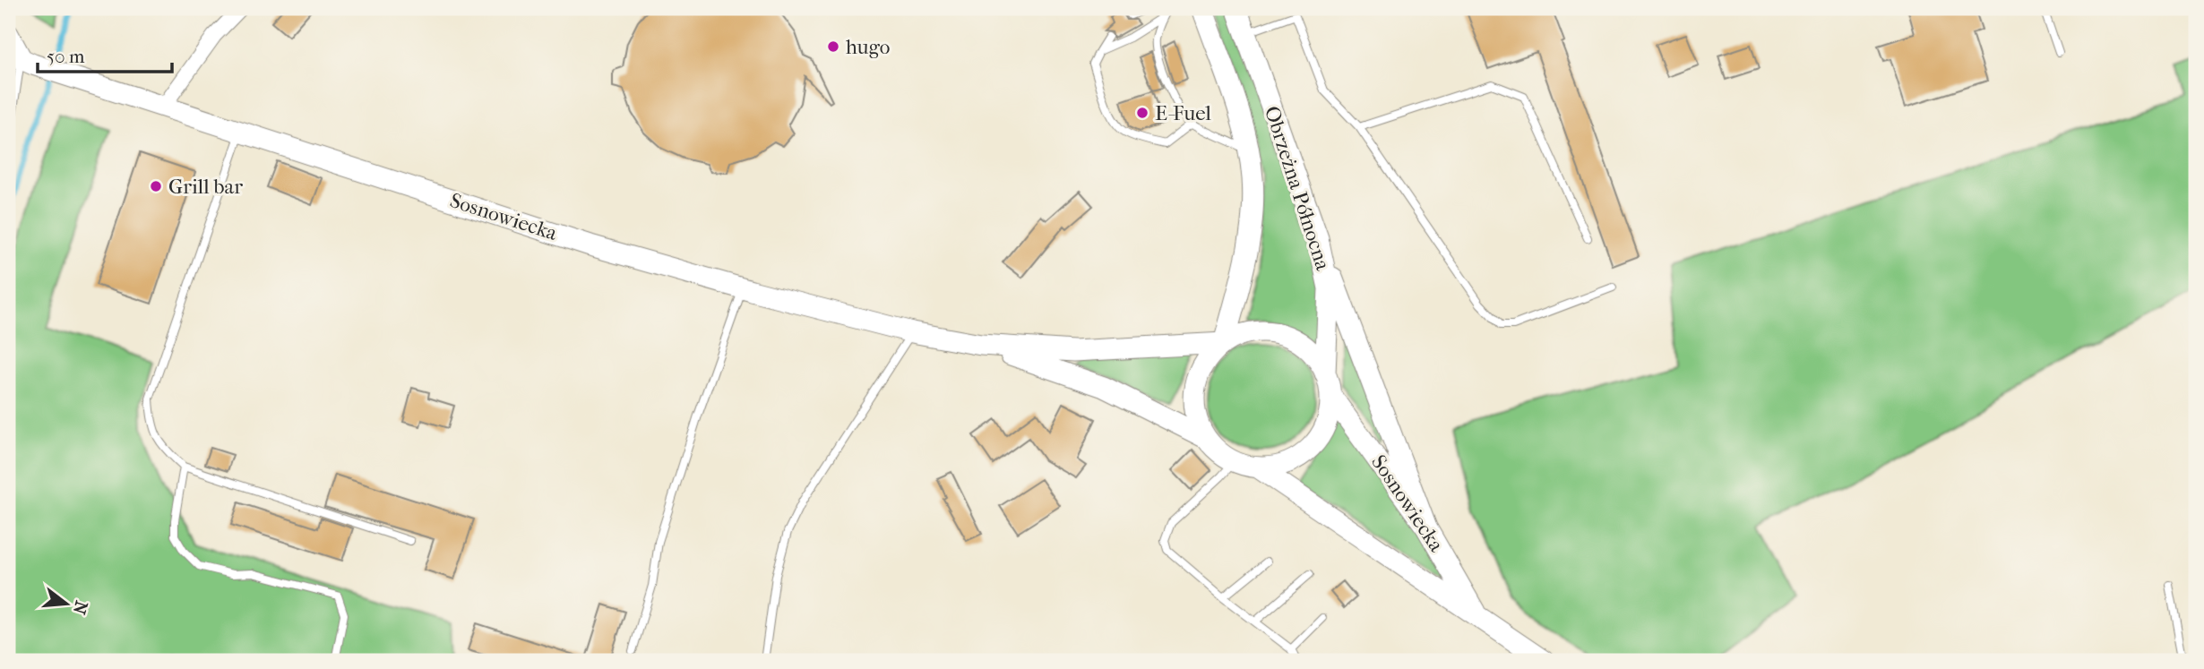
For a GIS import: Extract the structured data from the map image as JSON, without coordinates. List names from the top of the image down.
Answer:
{
  "streets": {
    "street": ["Obrzeżna Północna", "Sosnowiecka"]
  },
  "crossings": [
    ["Obrzeżna Północna", "Sosnowiecka"]
  ],
  "places": ["hugo", "E-Fuel", "Grill bar"],
  "scale_bar": "50 m",
  "north": "right"
}
